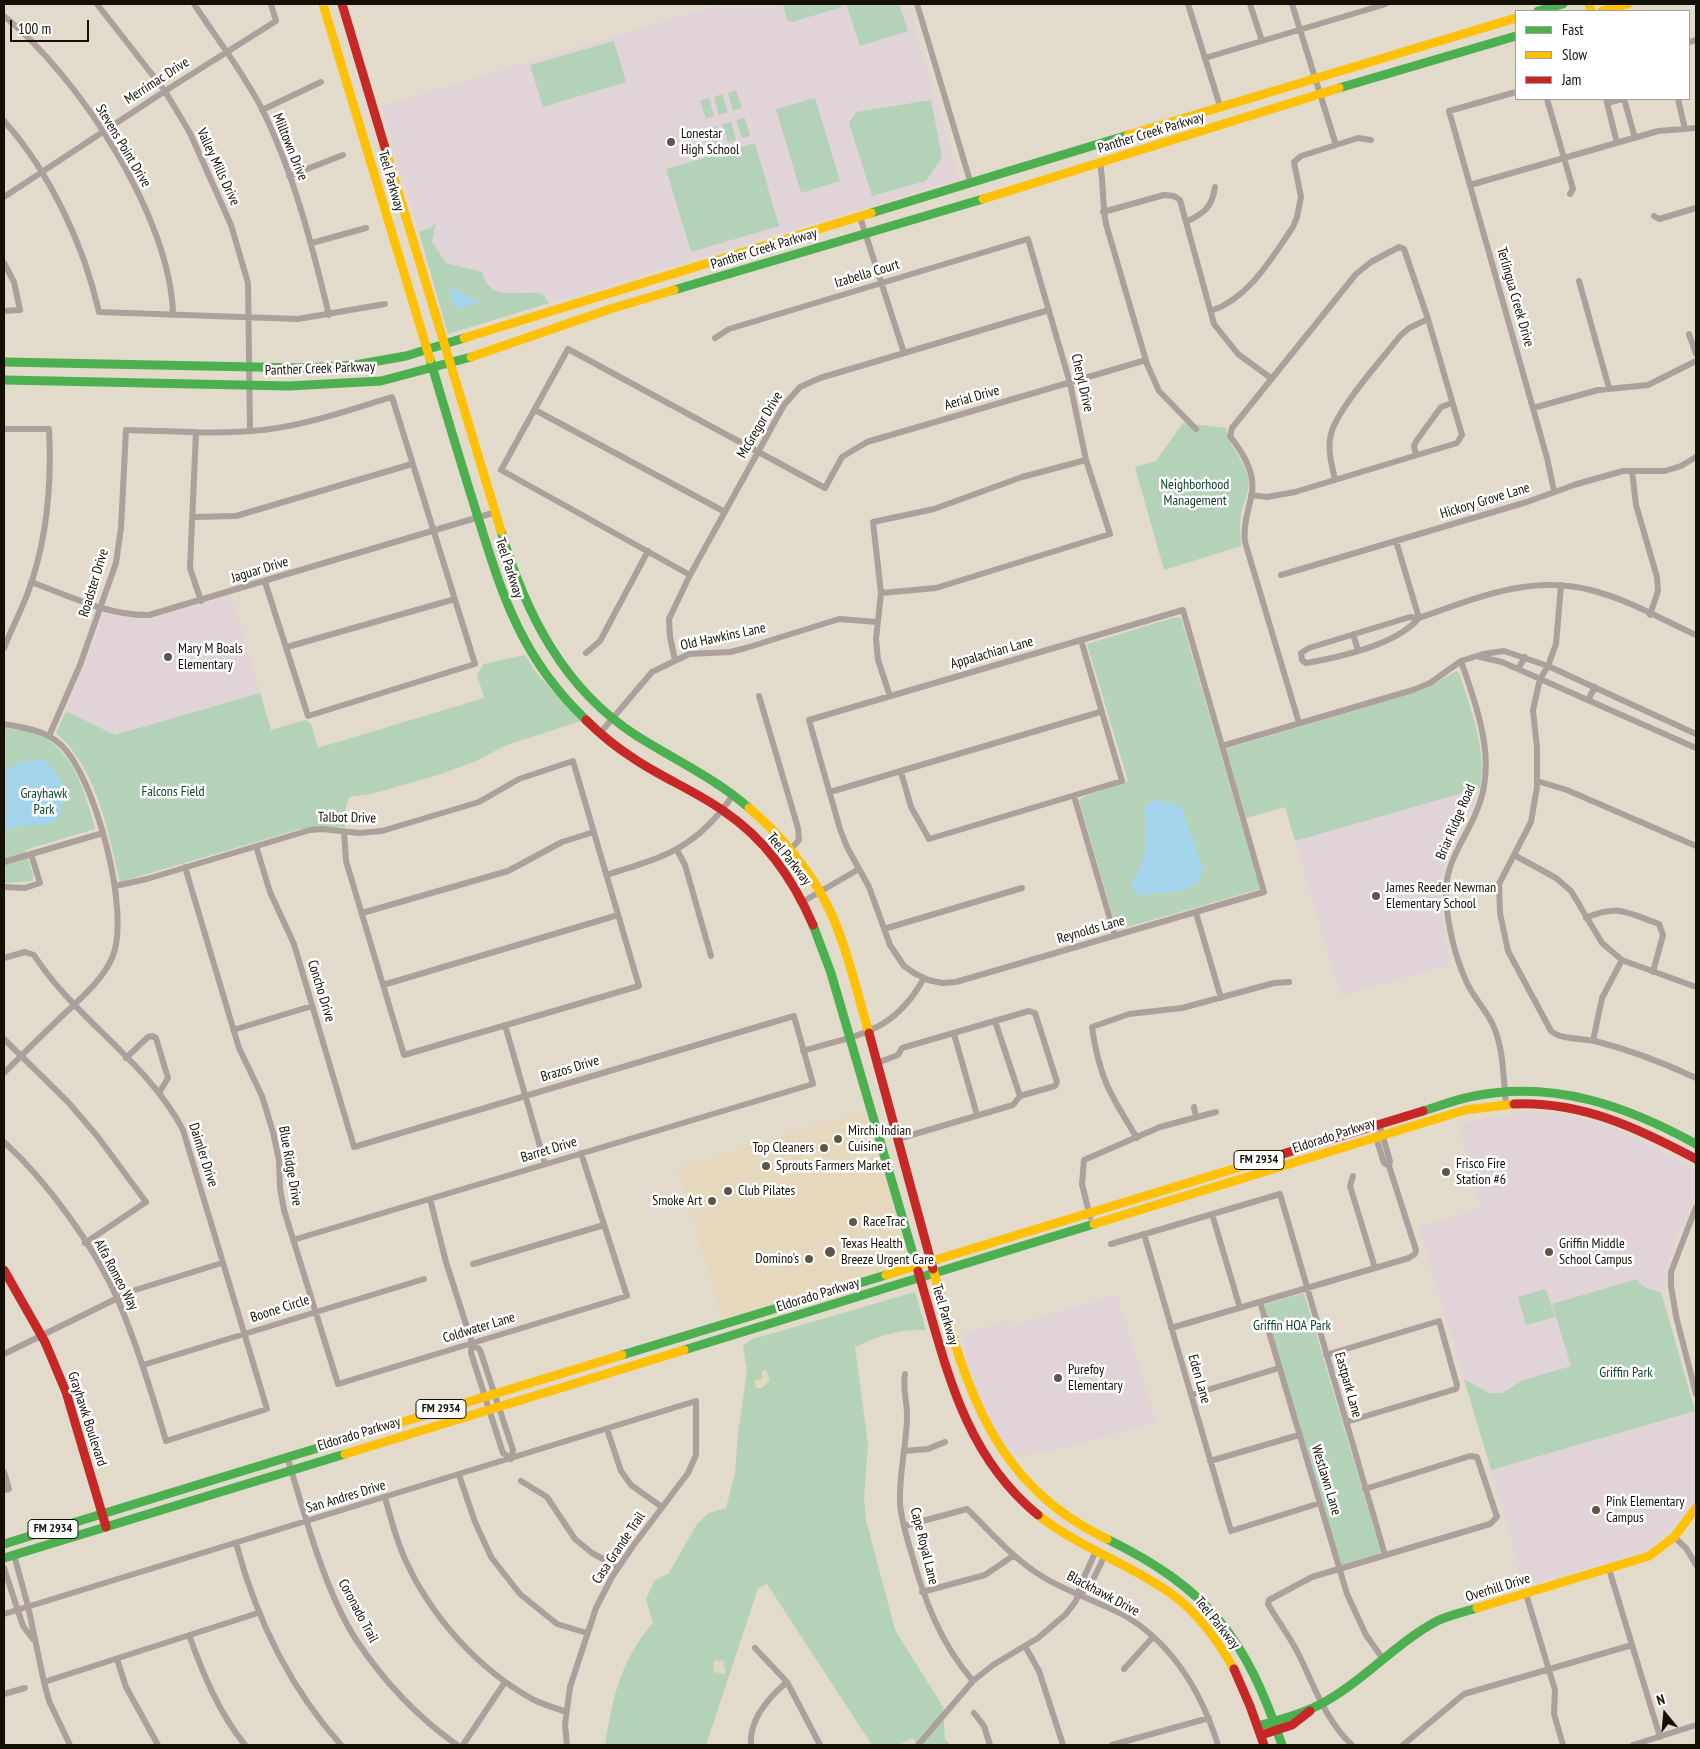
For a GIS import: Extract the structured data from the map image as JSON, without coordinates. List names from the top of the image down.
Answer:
{
  "streets": {
    "main road": [
      "Panther Creek Parkway",
      "Teel Parkway",
      "Eldorado Parkway",
      "FM 2934",
      "Grayhawk Boulevard",
      "Overhill Drive"
    ],
    "street": [
      "Merrimac Drive",
      "Stevens Point Drive",
      "Milltown Drive",
      "Valley Mills Drive",
      "Izabella Court",
      "Terlingua Creek Drive",
      "Cheryl Drive",
      "Aerial Drive",
      "McGregor Drive",
      "Hickory Grove Lane",
      "Jaguar Drive",
      "Roadster Drive",
      "Old Hawkins Lane",
      "Appalachian Lane",
      "Talbot Drive",
      "Briar Ridge Road",
      "Reynolds Lane",
      "Concho Drive",
      "Brazos Drive",
      "Barret Drive",
      "Daimler Drive",
      "Blue Ridge Drive",
      "Alfa Romeo Way",
      "Boone Circle",
      "Coldwater Lane",
      "Eden Lane",
      "Eastpark Lane",
      "Westlawn Lane",
      "San Andres Drive",
      "Cape Royal Lane",
      "Casa Grande Trail",
      "Blackhawk Drive",
      "Coronado Trail"
    ]
  },
  "crossings": [
    ["Merrimac Drive", "Stevens Point Drive"],
    ["Merrimac Drive", "Milltown Drive"],
    ["Merrimac Drive", "Valley Mills Drive"],
    ["Panther Creek Parkway", "Valley Mills Drive"],
    ["Panther Creek Parkway", "Teel Parkway"],
    ["Teel Parkway", "Jaguar Drive"],
    ["Teel Parkway", "Old Hawkins Lane"],
    ["Teel Parkway", "Eldorado Parkway"],
    ["Teel Parkway", "Overhill Drive"],
    ["Izabella Court", "Cheryl Drive"],
    ["Terlingua Creek Drive", "Hickory Grove Lane"],
    ["Cheryl Drive", "Aerial Drive"],
    ["Cheryl Drive", "McGregor Drive"],
    ["Aerial Drive", "McGregor Drive"],
    ["McGregor Drive", "Old Hawkins Lane"],
    ["Jaguar Drive", "Roadster Drive"],
    ["Appalachian Lane", "Reynolds Lane"],
    ["Talbot Drive", "Concho Drive"],
    ["Talbot Drive", "Blue Ridge Drive"],
    ["Briar Ridge Road", "Eldorado Parkway"],
    ["Concho Drive", "Brazos Drive"],
    ["Brazos Drive", "Barret Drive"],
    ["Eldorado Parkway", "Grayhawk Boulevard"],
    ["Eldorado Parkway", "Coronado Trail"],
    ["Barret Drive", "Blue Ridge Drive"],
    ["Daimler Drive", "Alfa Romeo Way"],
    ["Daimler Drive", "Boone Circle"],
    ["Blue Ridge Drive", "Boone Circle"],
    ["Blue Ridge Drive", "Coldwater Lane"],
    ["Alfa Romeo Way", "Boone Circle"],
    ["Eden Lane", "Westlawn Lane"],
    ["Westlawn Lane", "Overhill Drive"],
    ["San Andres Drive", "Casa Grande Trail"],
    ["San Andres Drive", "Coronado Trail"],
    ["Cape Royal Lane", "Blackhawk Drive"]
  ],
  "parks": [
    "Neighborhood Management",
    "Falcons Field",
    "Grayhawk Park",
    "Griffin HOA Park",
    "Griffin Park"
  ],
  "places": [
    "Lonestar High School",
    "Mary M Boals Elementary",
    "James Reeder Newman Elementary School",
    "Mirchi Indian Cuisine",
    "Top Cleaners",
    "Sprouts Farmers Market",
    "Frisco Fire Station #6",
    "Club Pilates",
    "Smoke Art",
    "RaceTrac",
    "Texas Health Breeze Urgent Care",
    "Griffin Middle School Campus",
    "Domino's",
    "Purefoy Elementary",
    "Pink Elementary Campus"
  ],
  "legend": ["Fast", "Slow", "Jam"],
  "scale_bar": "100 m",
  "north": "top"
}
